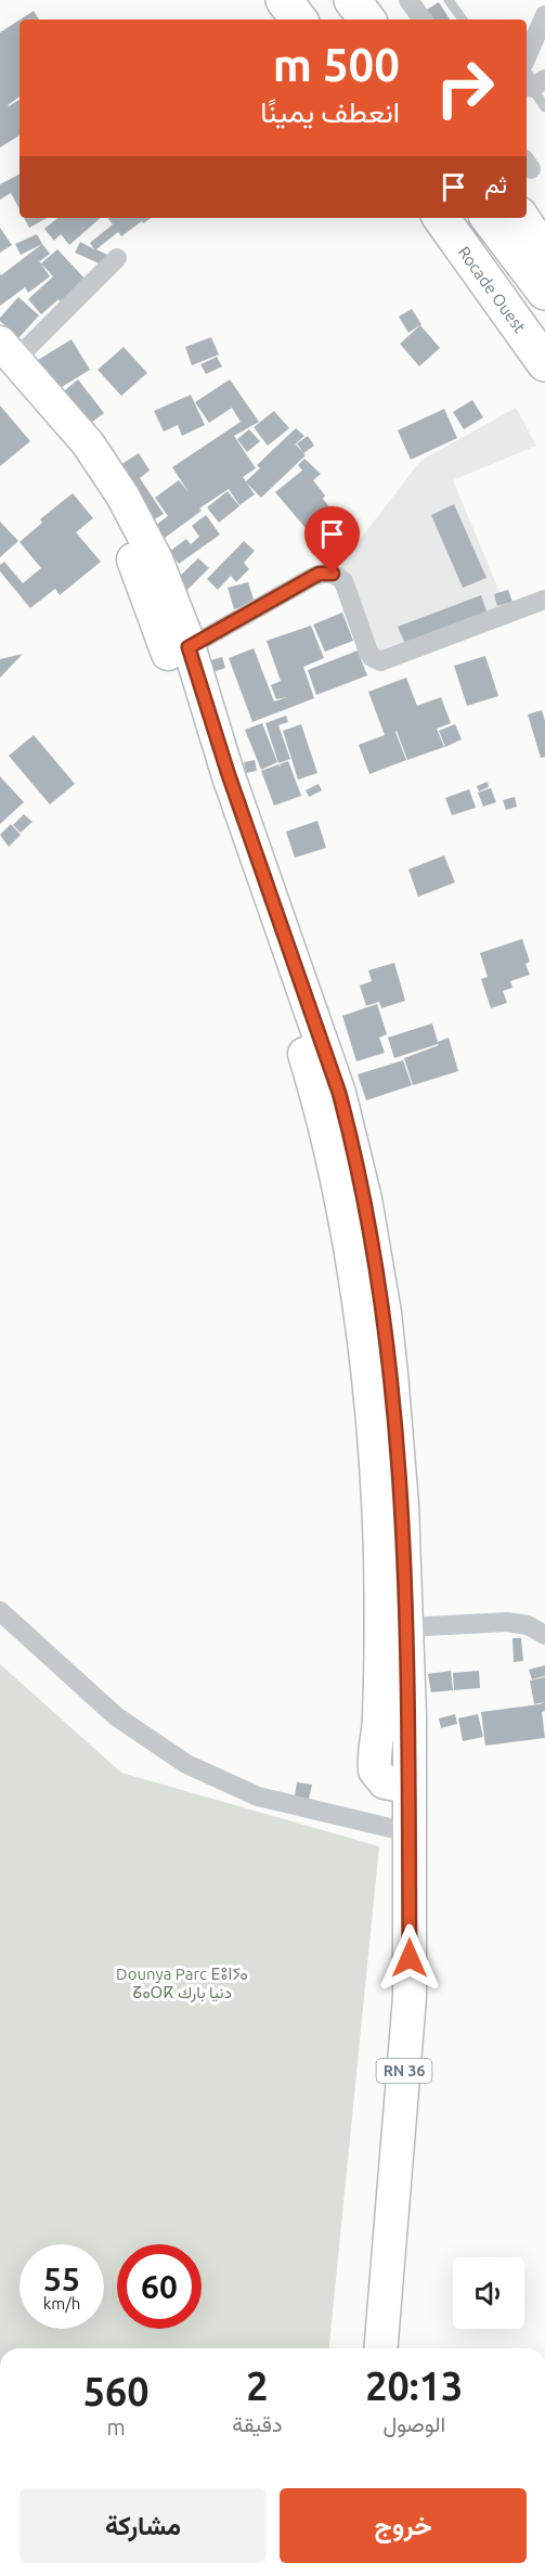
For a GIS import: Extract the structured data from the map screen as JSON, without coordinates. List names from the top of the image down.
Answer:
{
  "streets": {
    "highway": ["Rocade Ouest"],
    "main road": ["RN 36"]
  },
  "parks": ["Dounya Parc ⴹⵓⵏⵢⴰ ⵒⴰⵔⴽ دنيا بارك"],
  "page": {
    "turn": ["500 m", "انعطف يمينًا"],
    "then": "ثم",
    "speed": "55 km/h",
    "limit": "60",
    "eta": [
      "20:13",
      "الوصول",
      "2",
      "دقيقة",
      "560",
      "m"
    ],
    "buttons": ["خروج", "مشاركة"]
  }
}
